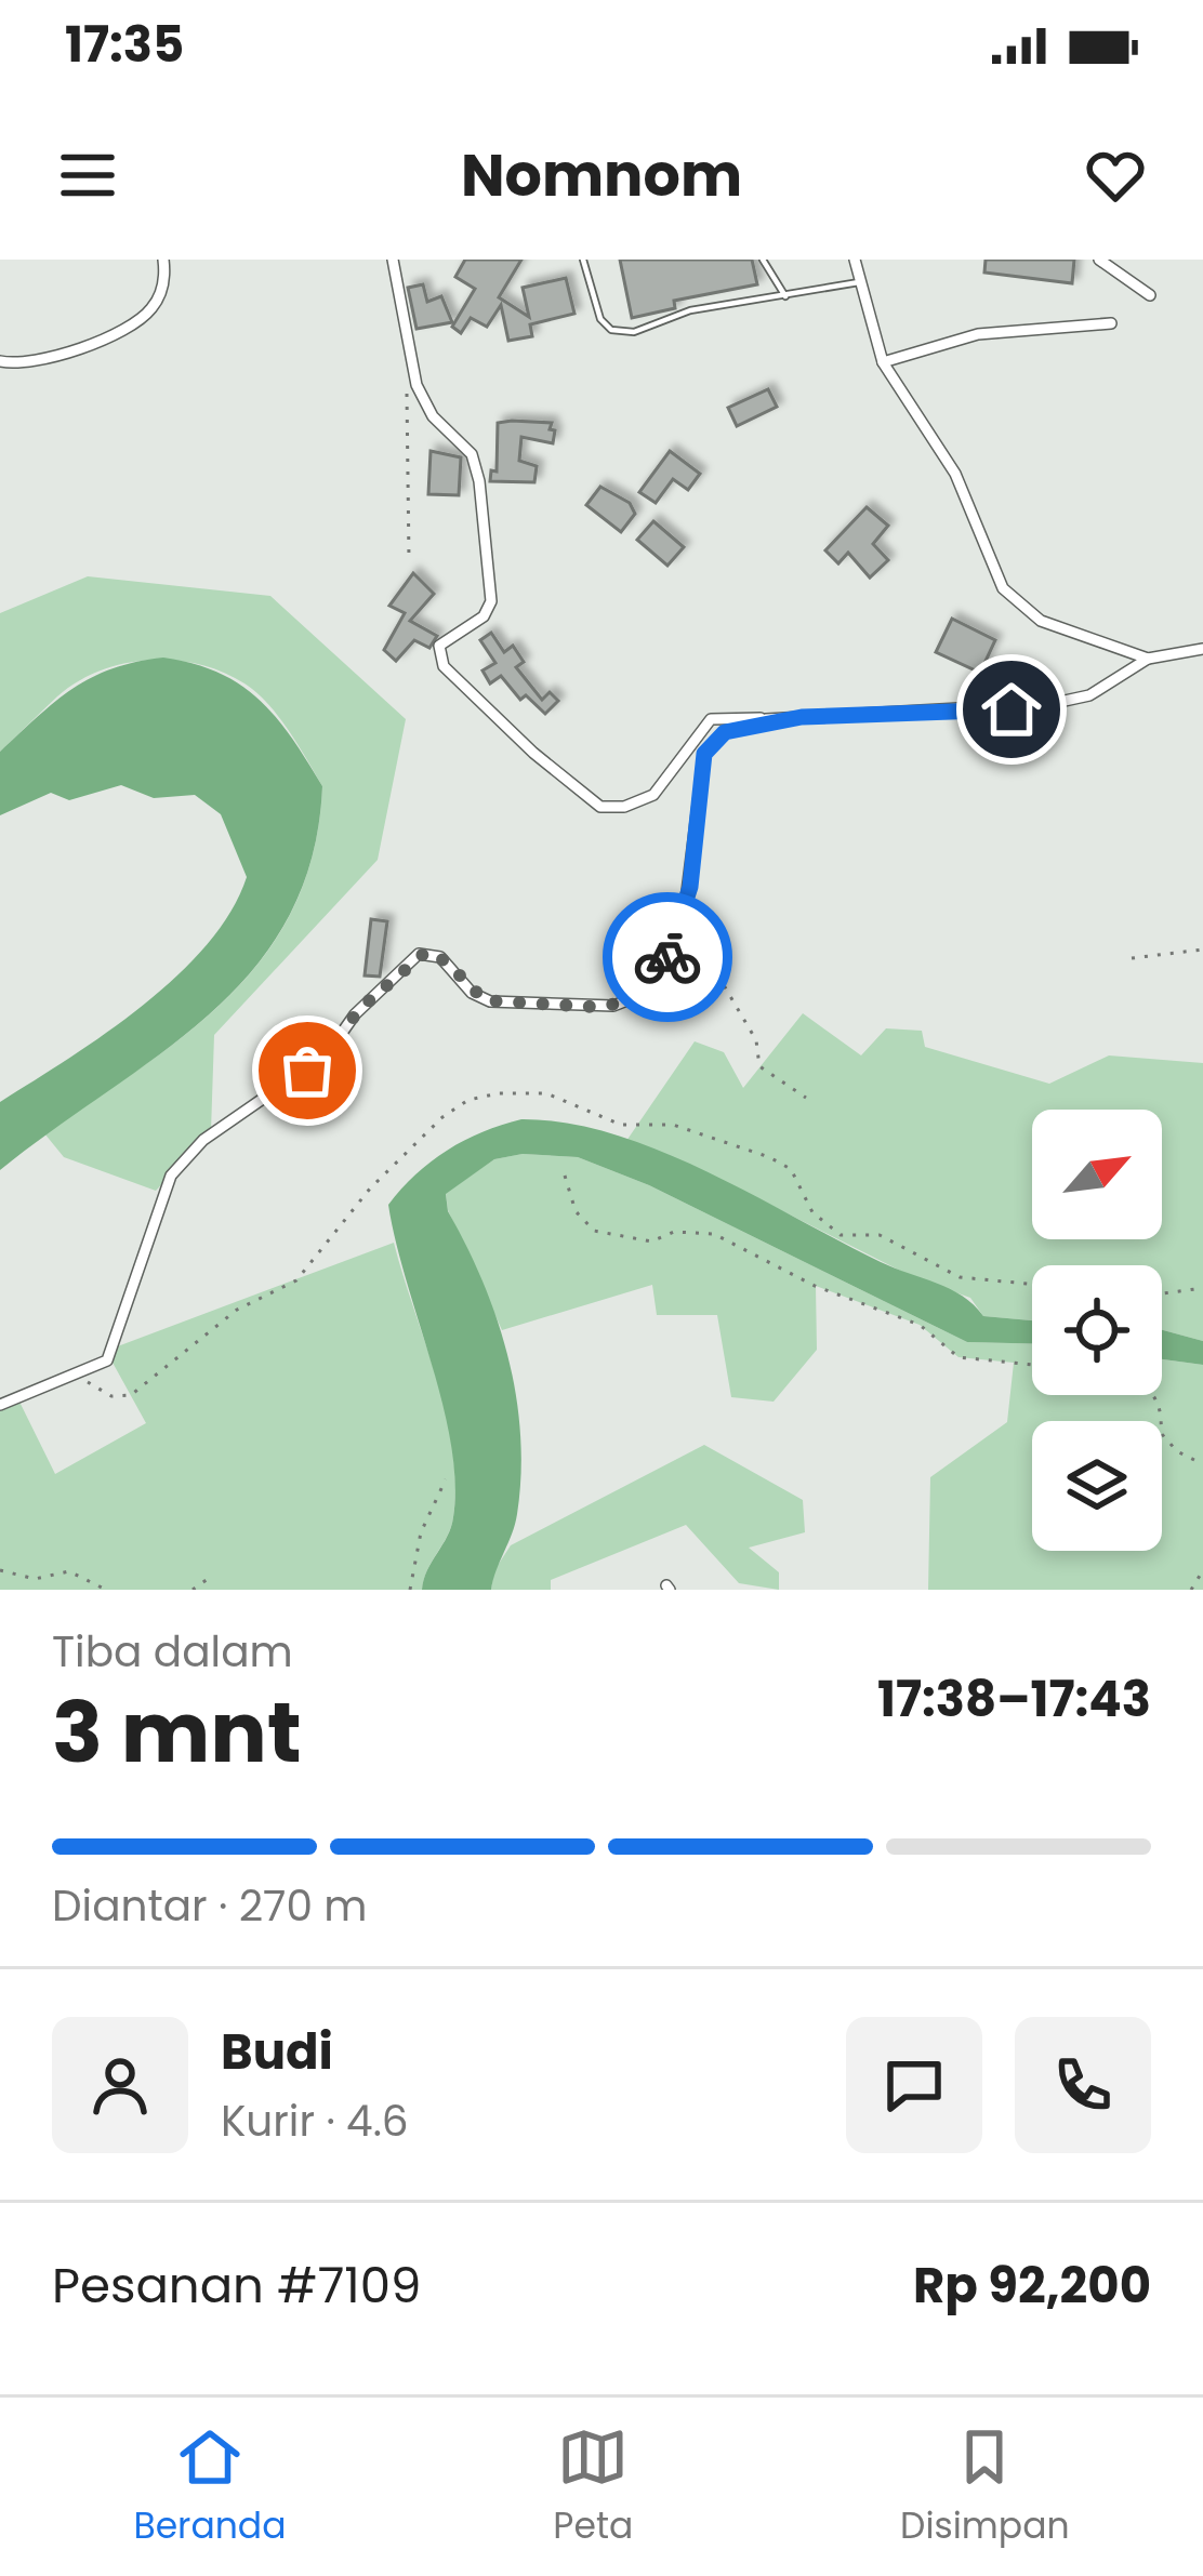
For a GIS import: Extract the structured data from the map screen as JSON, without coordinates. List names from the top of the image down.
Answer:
{
  "north": "top right",
  "page": {
    "status": "17:35",
    "header": "Nomnom",
    "heading": ["3 mnt", "Tiba dalam", "17:38–17:43"],
    "panel": [
      "Budi",
      "Kurir · 4.6",
      "Pesanan #7109",
      "Rp 92,200"
    ],
    "bar": "Diantar · 270 m",
    "tabs": ["Beranda", "Peta", "Disimpan"]
  }
}
